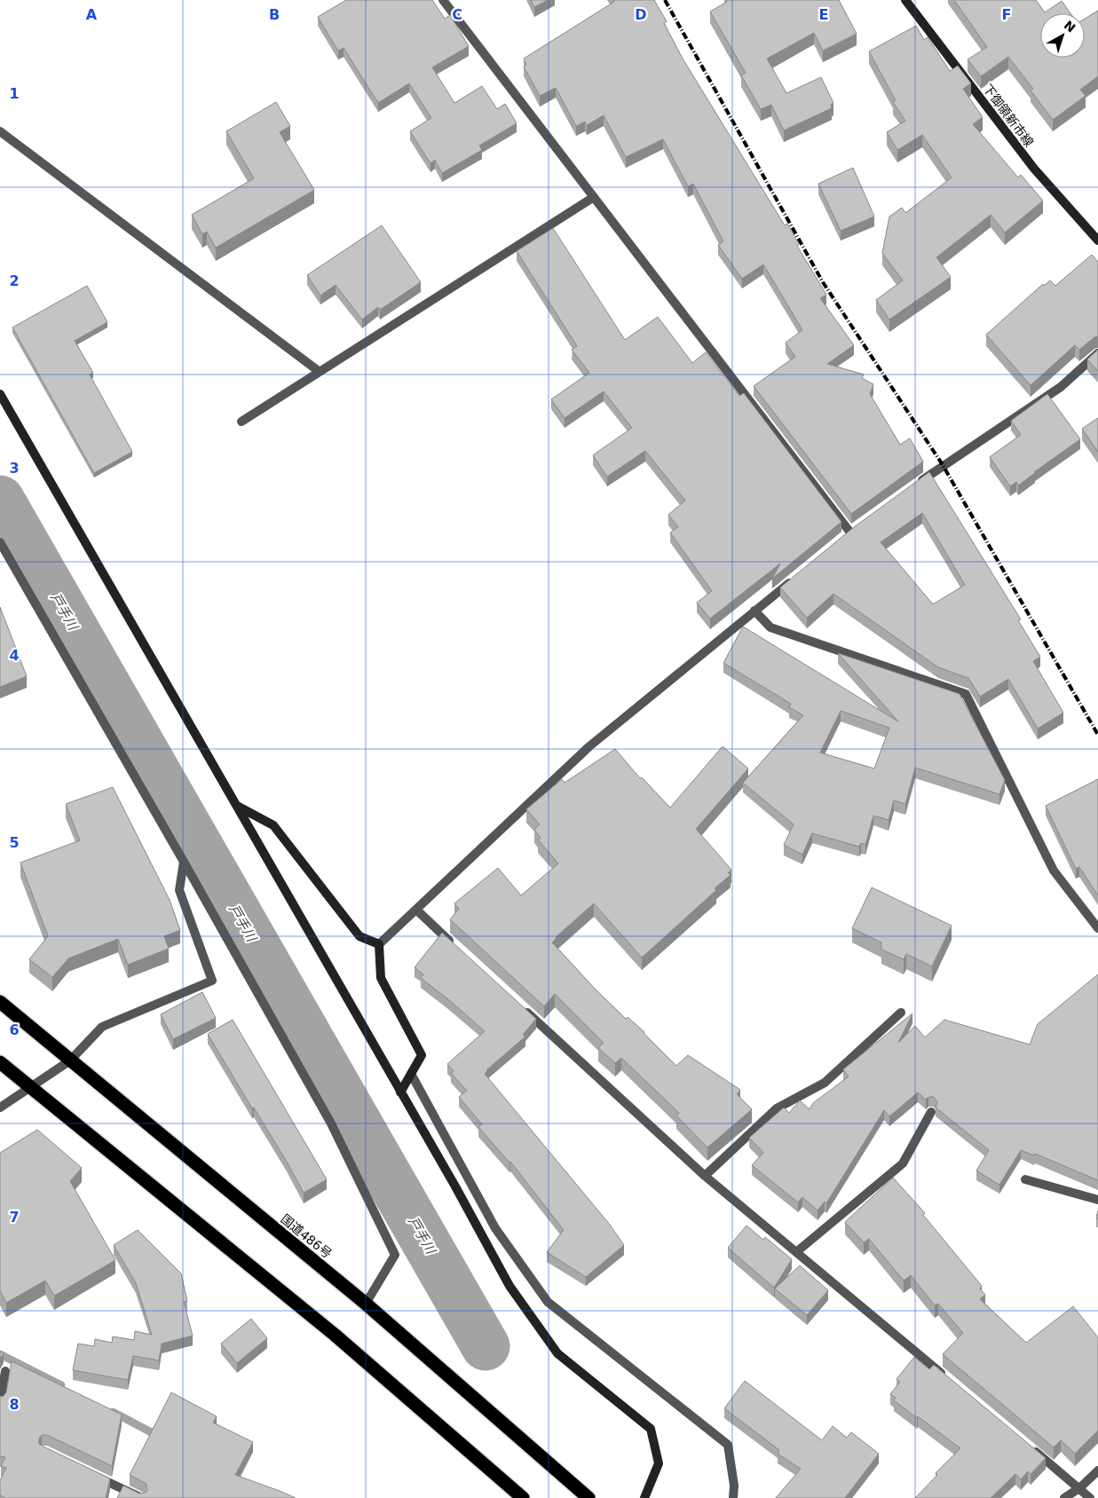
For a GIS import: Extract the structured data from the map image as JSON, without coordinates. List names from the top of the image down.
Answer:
{
  "streets": {
    "highway": ["国道486号"],
    "street": ["下御領新市線"]
  },
  "water": ["戸手川"],
  "north": "top right",
  "grid": {
    "columns": [
      "A",
      "B",
      "C",
      "D",
      "E",
      "F"
    ],
    "rows": [
      "1",
      "2",
      "3",
      "4",
      "5",
      "6",
      "7",
      "8"
    ]
  }
}
